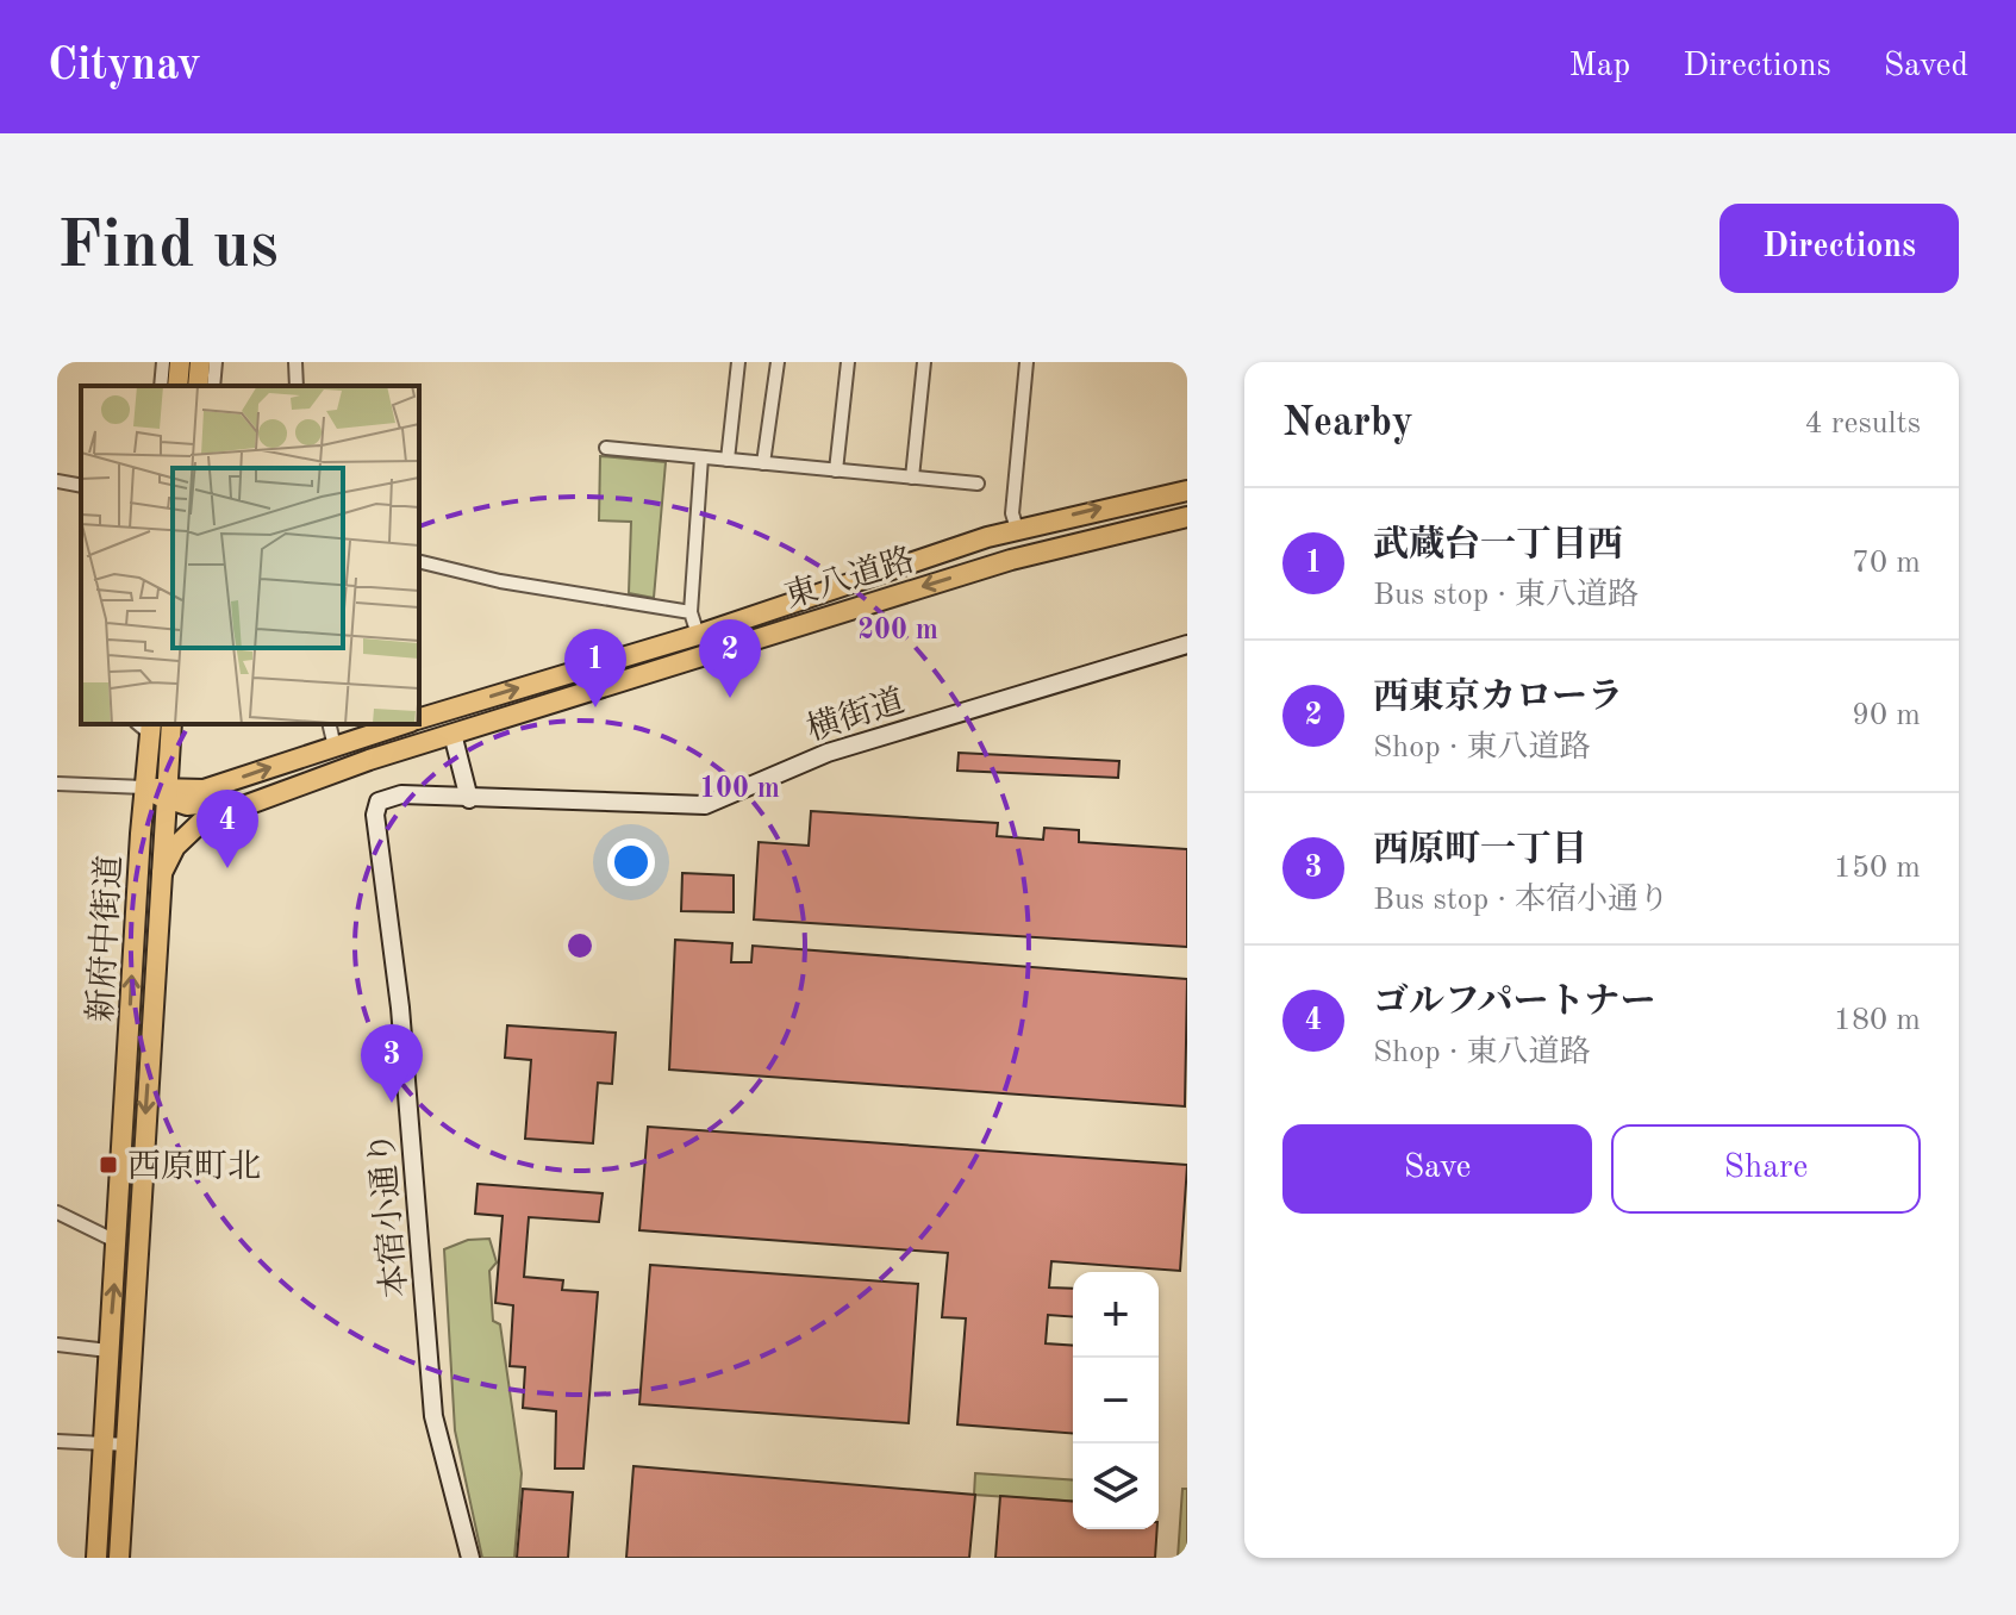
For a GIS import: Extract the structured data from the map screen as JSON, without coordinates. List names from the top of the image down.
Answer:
{
  "streets": {
    "main road": ["東八道路", "新府中街道"],
    "street": ["横街道", "本宿小通り"]
  },
  "crossings": [
    ["東八道路", "新府中街道"],
    ["横街道", "本宿小通り"]
  ],
  "places": {
    "transit": ["西原町北"]
  },
  "page": {
    "header": "Citynav",
    "nav": ["Map", "Directions", "Saved"],
    "buttons": [
      "Directions",
      ["Save", "Share"]
    ],
    "title": "Find us",
    "heading": ["Nearby", "4 results"],
    "list": [
      {
        "mark": "1",
        "name": "武蔵台一丁目西",
        "note": "Bus stop · 東八道路",
        "value": "70 m"
      },
      {
        "mark": "2",
        "name": "西東京カローラ",
        "note": "Shop · 東八道路",
        "value": "90 m"
      },
      {
        "mark": "3",
        "name": "西原町一丁目",
        "note": "Bus stop · 本宿小通り",
        "value": "150 m"
      },
      {
        "mark": "4",
        "name": "ゴルフパートナー",
        "note": "Shop · 東八道路",
        "value": "180 m"
      }
    ],
    "pins": [
      "2",
      "1",
      "4",
      "3"
    ],
    "map_buttons": ["+", "−"]
  },
  "rings": ["200 m", "100 m"]
}
